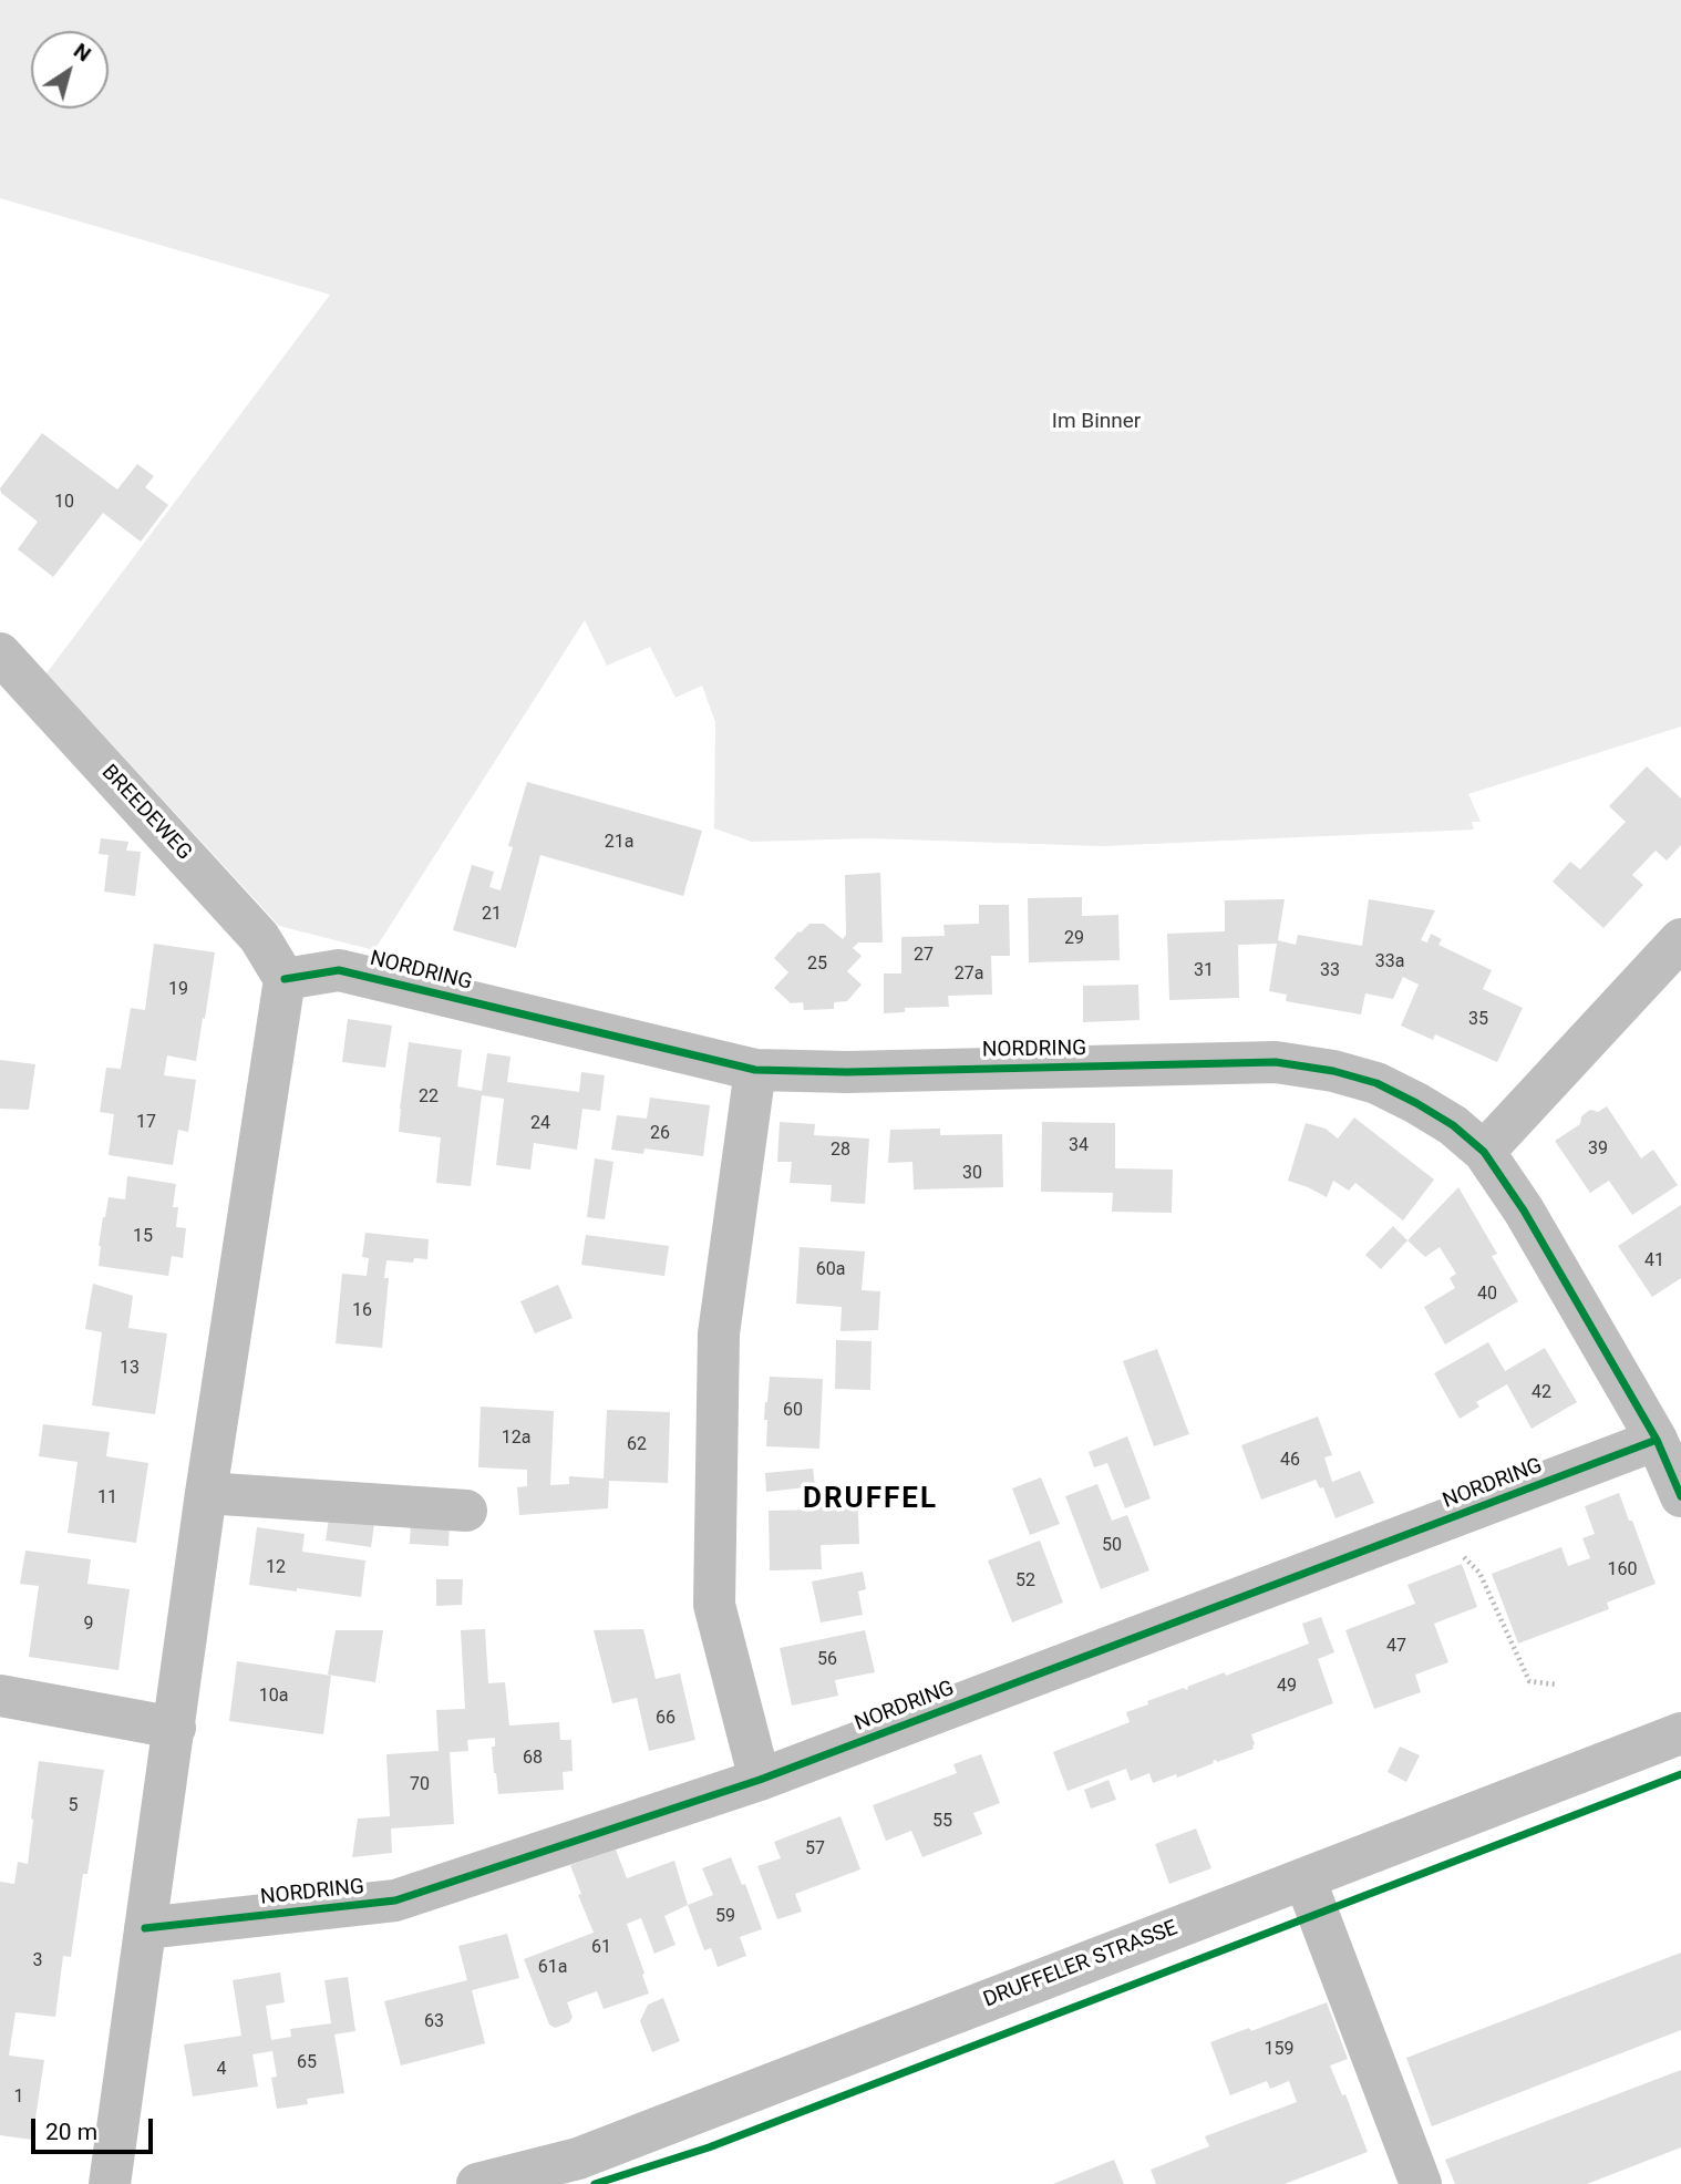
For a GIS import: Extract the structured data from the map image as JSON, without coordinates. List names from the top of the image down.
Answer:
{
  "streets": {
    "street": ["BREEDEWEG", "NORDRING", "DRUFFELER STRASSE"]
  },
  "crossings": [
    ["BREEDEWEG", "NORDRING"]
  ],
  "districts": ["DRUFFEL"],
  "parks": ["Im Binner"],
  "house_numbers": [
    "10",
    "21a",
    "21",
    "29",
    "27",
    "33a",
    "25",
    "31",
    "33",
    "27a",
    "19",
    "35",
    "22",
    "17",
    "24",
    "26",
    "34",
    "39",
    "28",
    "30",
    "15",
    "41",
    "60a",
    "40",
    "16",
    "13",
    "42",
    "60",
    "12a",
    "62",
    "46",
    "11",
    "50",
    "12",
    "160",
    "52",
    "9",
    "47",
    "56",
    "49",
    "10a",
    "66",
    "68",
    "70",
    "5",
    "55",
    "57",
    "59",
    "61",
    "3",
    "61a",
    "63",
    "159",
    "65",
    "4",
    "1"
  ],
  "scale_bar": "20 m",
  "north": "top right"
}
